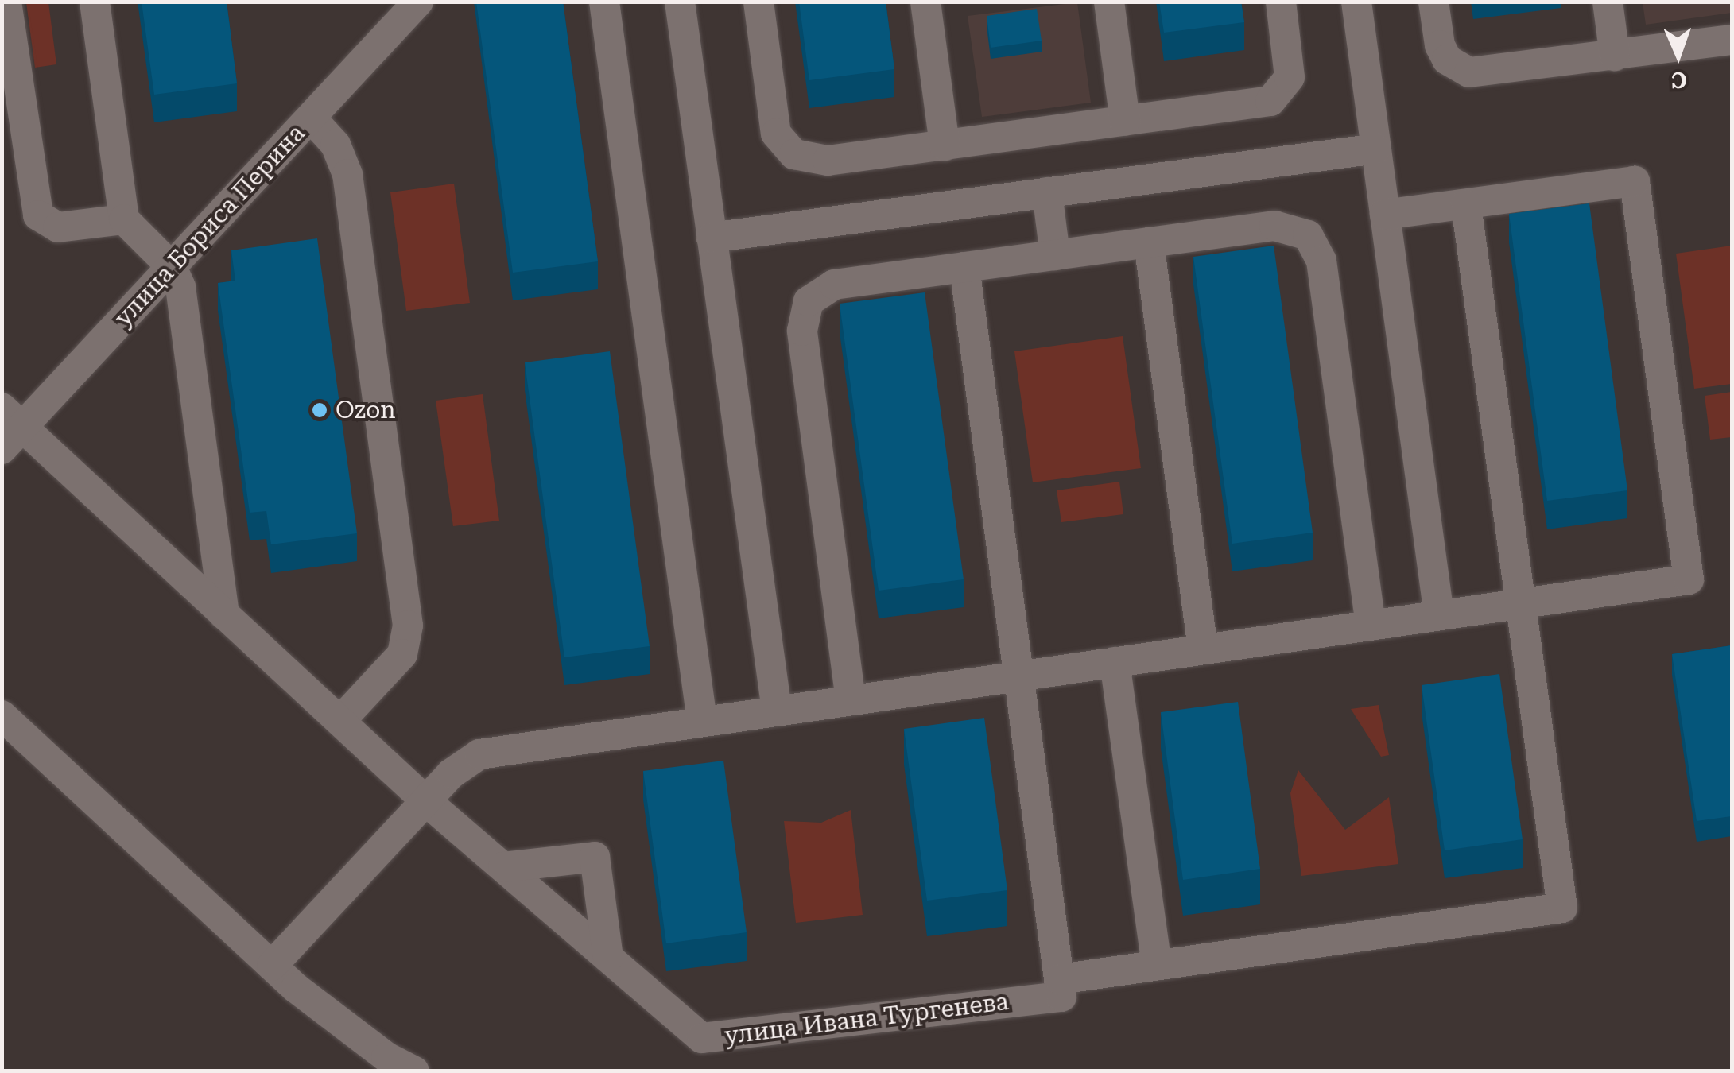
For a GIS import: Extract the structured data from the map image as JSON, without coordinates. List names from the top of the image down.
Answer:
{
  "streets": {
    "street": ["улица Бориса Перина", "улица Ивана Тургенева"]
  },
  "crossings": [
    ["улица Бориса Перина", "улица Ивана Тургенева"]
  ],
  "places": ["Ozon"],
  "north": "bottom"
}
